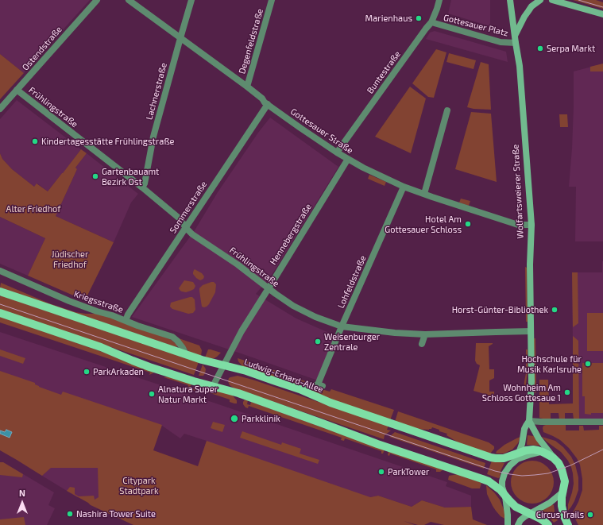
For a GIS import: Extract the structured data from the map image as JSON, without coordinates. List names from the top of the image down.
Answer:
{
  "streets": {
    "main road": ["Wolfartsweierer Straße", "Ludwig-Erhard-Allee"],
    "street": [
      "Gottesauer Platz",
      "Degenfeldstraße",
      "Ostendstraße",
      "Buntestraße",
      "Lachnerstraße",
      "Frühlingstraße",
      "Gottesauer Straße",
      "Sommerstraße",
      "Hennebergstraße",
      "Lohfeldstraße",
      "Kriegsstraße"
    ]
  },
  "crossings": [
    ["Gottesauer Platz", "Buntestraße"],
    ["Gottesauer Platz", "Wolfartsweierer Straße"],
    ["Degenfeldstraße", "Gottesauer Straße"],
    ["Ostendstraße", "Frühlingstraße"],
    ["Buntestraße", "Gottesauer Straße"],
    ["Lachnerstraße", "Frühlingstraße"],
    ["Lachnerstraße", "Gottesauer Straße"],
    ["Frühlingstraße", "Wolfartsweierer Straße"],
    ["Frühlingstraße", "Sommerstraße"],
    ["Frühlingstraße", "Hennebergstraße"],
    ["Frühlingstraße", "Lohfeldstraße"],
    ["Gottesauer Straße", "Wolfartsweierer Straße"],
    ["Gottesauer Straße", "Sommerstraße"],
    ["Gottesauer Straße", "Hennebergstraße"],
    ["Gottesauer Straße", "Lohfeldstraße"],
    ["Wolfartsweierer Straße", "Ludwig-Erhard-Allee"],
    ["Sommerstraße", "Kriegsstraße"],
    ["Hennebergstraße", "Ludwig-Erhard-Allee"],
    ["Lohfeldstraße", "Ludwig-Erhard-Allee"],
    ["Kriegsstraße", "Ludwig-Erhard-Allee"]
  ],
  "parks": ["Alter Friedhof", "Jüdischer Friedhof", "Citypark Stadtpark"],
  "places": [
    "Marienhaus",
    "Serpa Markt",
    "Kindertagesstätte Frühlingstraße",
    "Gartenbauamt Bezirk Ost",
    "Hotel Am Gottesauer Schloss",
    "Horst-Günter-Bibliothek",
    "Weisenburger Zentrale",
    "Hochschule für Musik Karlsruhe",
    "ParkArkaden",
    "Wohnheim Am Schloss Gottesaue 1",
    "Alnatura Super Natur Markt",
    "Parkklinik",
    "ParkTower",
    "Nashira Tower Suite",
    "Circus Trails"
  ],
  "north": "top"
}
